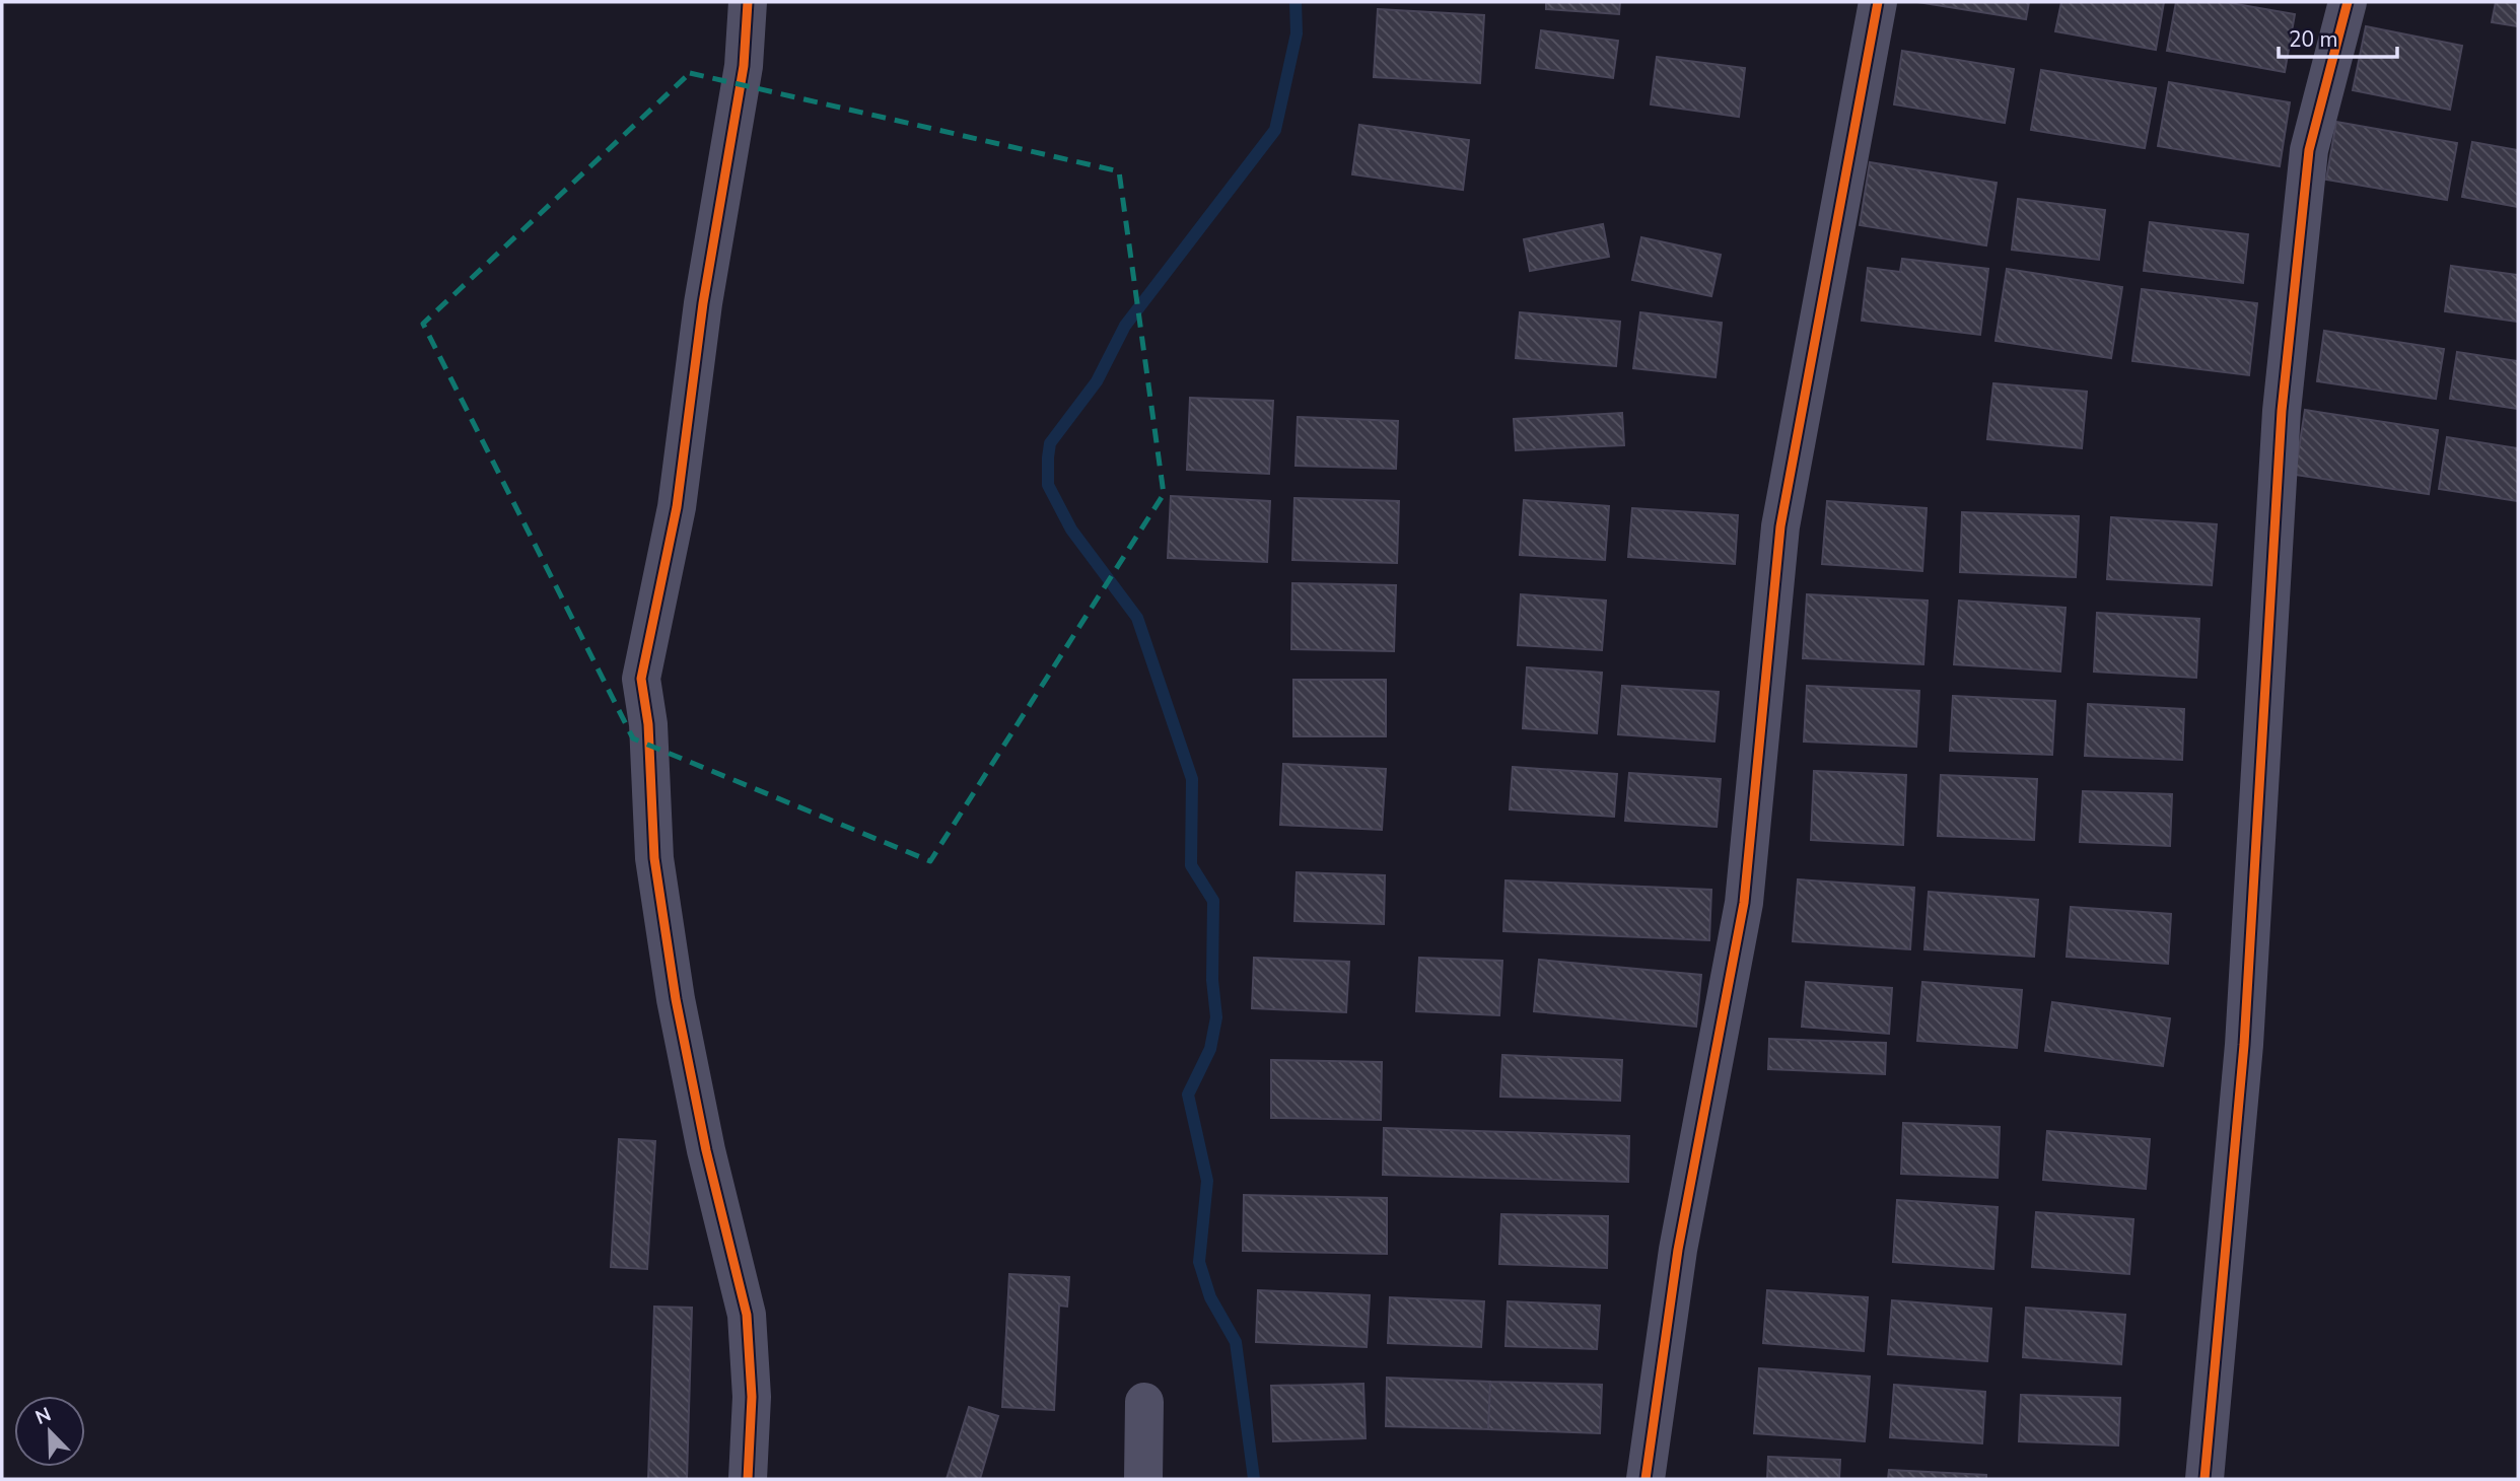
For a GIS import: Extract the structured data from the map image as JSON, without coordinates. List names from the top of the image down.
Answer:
{
  "scale_bar": "20 m",
  "north": "top left"
}
